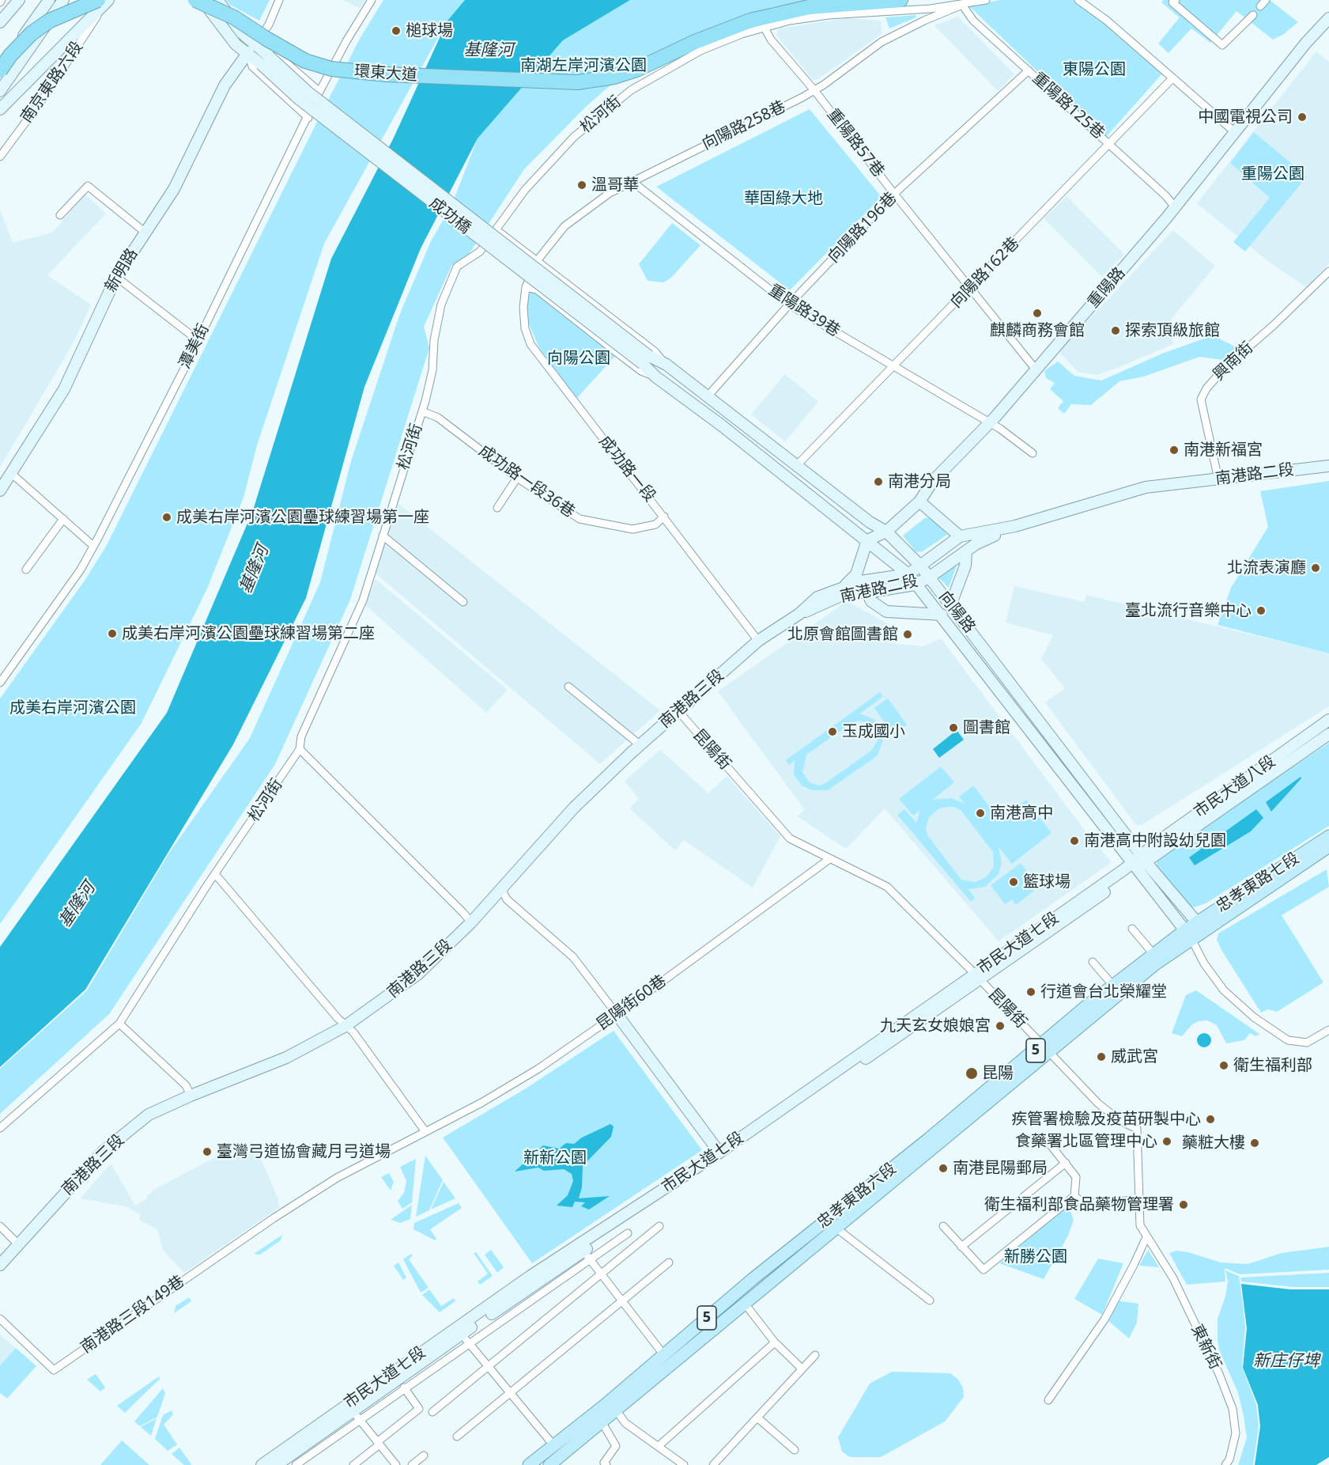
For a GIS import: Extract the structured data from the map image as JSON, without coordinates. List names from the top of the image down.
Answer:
{
  "streets": {
    "highway": ["環東大道"],
    "main road": [
      "成功橋",
      "新明路",
      "重陽路",
      "南港路二段",
      "向陽路",
      "南港路三段",
      "市民大道八段",
      "忠孝東路七段",
      "市民大道七段",
      "5",
      "忠孝東路六段"
    ],
    "street": [
      "南京東路六段",
      "重陽路125巷",
      "松河街",
      "向陽路258巷",
      "重陽路57巷",
      "向陽路196巷",
      "向陽路162巷",
      "重陽路39巷",
      "潭美街",
      "興南街",
      "成功路一段",
      "成功路一段36巷",
      "昆陽街",
      "昆陽街60巷",
      "南港路三段149巷",
      "東新街"
    ]
  },
  "crossings": [
    ["重陽路125巷", "松河街"],
    ["重陽路125巷", "向陽路258巷"],
    ["重陽路125巷", "向陽路196巷"],
    ["重陽路125巷", "向陽路162巷"],
    ["重陽路125巷", "重陽路"],
    ["松河街", "向陽路258巷"],
    ["松河街", "重陽路57巷"],
    ["松河街", "成功路一段36巷"],
    ["向陽路258巷", "重陽路57巷"],
    ["向陽路258巷", "重陽路39巷"],
    ["向陽路258巷", "成功路一段"],
    ["重陽路57巷", "向陽路196巷"],
    ["重陽路57巷", "向陽路162巷"],
    ["重陽路57巷", "重陽路"],
    ["成功橋", "新明路"],
    ["成功橋", "向陽路"],
    ["向陽路196巷", "重陽路39巷"],
    ["向陽路196巷", "向陽路"],
    ["向陽路162巷", "重陽路39巷"],
    ["向陽路162巷", "向陽路"],
    ["重陽路", "重陽路39巷"],
    ["重陽路", "向陽路"],
    ["興南街", "南港路二段"],
    ["成功路一段", "成功路一段36巷"],
    ["成功路一段", "南港路三段"],
    ["南港路二段", "向陽路"],
    ["南港路二段", "南港路三段"],
    ["向陽路", "市民大道八段"],
    ["向陽路", "忠孝東路七段"],
    ["向陽路", "市民大道七段"],
    ["向陽路", "忠孝東路六段"],
    ["南港路三段", "昆陽街"],
    ["昆陽街", "市民大道七段"],
    ["昆陽街", "昆陽街60巷"],
    ["昆陽街", "忠孝東路六段"],
    ["昆陽街", "東新街"],
    ["市民大道八段", "市民大道七段"],
    ["忠孝東路七段", "忠孝東路六段"],
    ["昆陽街60巷", "南港路三段149巷"]
  ],
  "water": ["基隆河", "新庄仔埤"],
  "parks": [
    "南湖左岸河濱公園",
    "東陽公園",
    "重陽公園",
    "華固綠大地",
    "向陽公園",
    "成美右岸河濱公園",
    "新新公園",
    "新勝公園"
  ],
  "places": [
    "槌球場",
    "中國電視公司",
    "溫哥華",
    "麒麟商務會館",
    "探索頂級旅館",
    "南港新福宮",
    "南港分局",
    "成美右岸河濱公園壘球練習場第一座",
    "北流表演廳",
    "臺北流行音樂中心",
    "成美右岸河濱公園壘球練習場第二座",
    "北原會館圖書館",
    "圖書館",
    "玉成國小",
    "南港高中",
    "南港高中附設幼兒園",
    "籃球場",
    "行道會台北榮耀堂",
    "九天玄女娘娘宮",
    "威武宮",
    "衛生福利部",
    "昆陽",
    "疾管署檢驗及疫苗研製中心",
    "食藥署北區管理中心",
    "藥粧大樓",
    "臺灣弓道協會藏月弓道場",
    "南港昆陽郵局",
    "衛生福利部食品藥物管理署"
  ]
}
